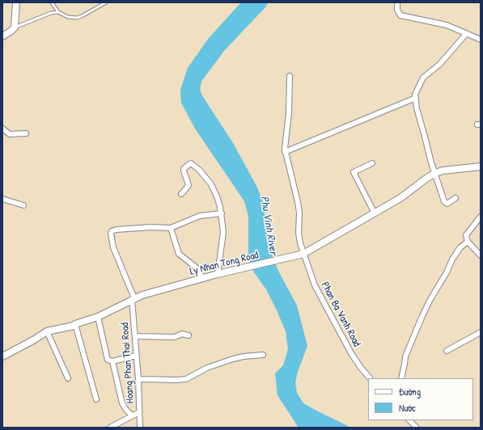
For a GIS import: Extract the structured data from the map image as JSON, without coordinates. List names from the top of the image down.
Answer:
{
  "streets": {
    "street": ["Ly Nhan Tong Road", "Phan Ba Vanh Road", "Hoang Phan Thai Road"]
  },
  "crossings": [
    ["Ly Nhan Tong Road", "Phan Ba Vanh Road"],
    ["Ly Nhan Tong Road", "Hoang Phan Thai Road"]
  ],
  "water": ["Phu Vinh River"],
  "legend": ["Đường", "Nước"]
}
